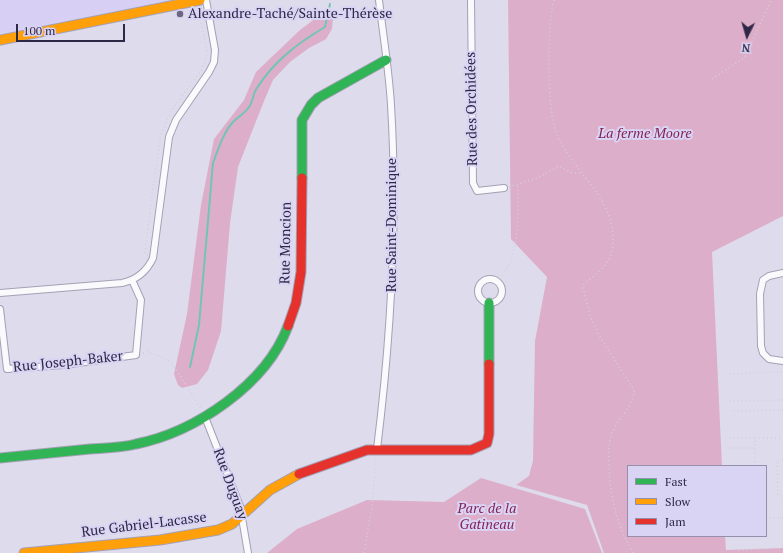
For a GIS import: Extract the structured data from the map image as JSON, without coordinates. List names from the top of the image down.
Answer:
{
  "streets": {
    "street": [
      "Rue des Orchidées",
      "Rue Saint-Dominique",
      "Rue Moncion",
      "Rue Joseph-Baker",
      "Rue Duguay",
      "Rue Gabriel-Lacasse"
    ]
  },
  "crossings": [
    ["Rue Saint-Dominique", "Rue Moncion"],
    ["Rue Saint-Dominique", "Rue Gabriel-Lacasse"],
    ["Rue Moncion", "Rue Duguay"],
    ["Rue Duguay", "Rue Gabriel-Lacasse"]
  ],
  "parks": ["La ferme Moore", "Parc de la Gatineau"],
  "places": ["Alexandre-Taché/Sainte-Thérèse"],
  "legend": ["Fast", "Slow", "Jam"],
  "scale_bar": "100 m",
  "north": "bottom"
}
